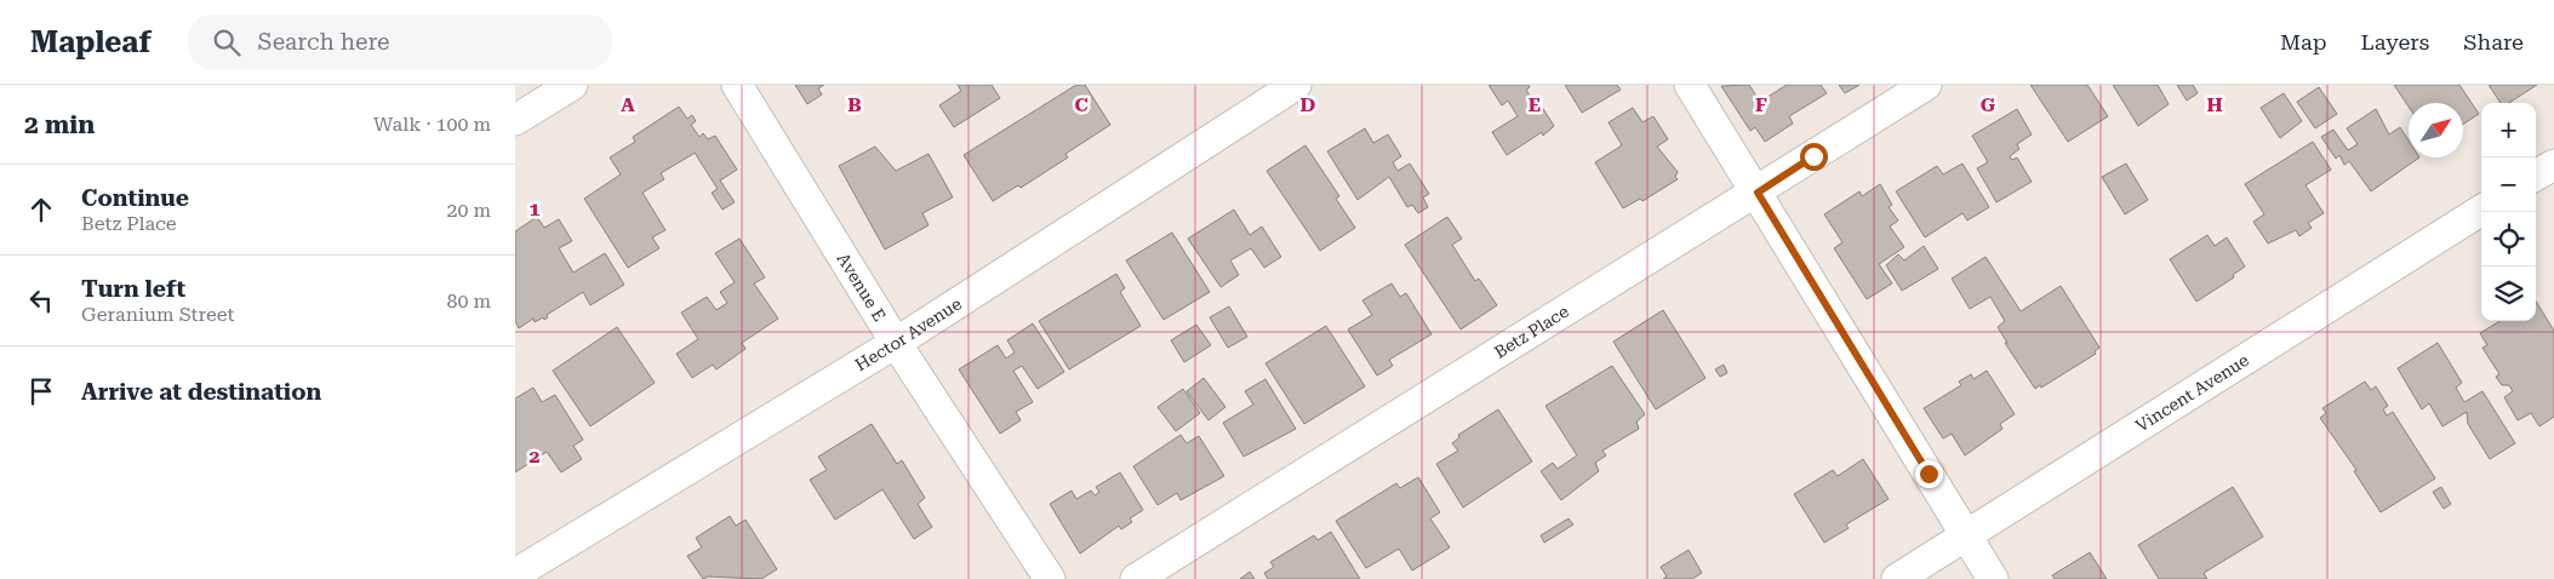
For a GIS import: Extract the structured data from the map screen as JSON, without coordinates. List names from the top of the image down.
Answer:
{
  "streets": {
    "street": [
      "Avenue E",
      "Betz Place",
      "Hector Avenue",
      "Vincent Avenue"
    ]
  },
  "crossings": [
    ["Avenue E", "Hector Avenue"]
  ],
  "north": "top right",
  "page": {
    "header": "Mapleaf",
    "search": "Search here",
    "nav": ["Map", "Layers", "Share"],
    "heading": ["2 min", "Walk · 100 m"],
    "map_buttons": ["+", "−"],
    "list": [
      ["Continue", "Betz Place", "20 m"],
      ["Turn left", "Geranium Street", "80 m"],
      "Arrive at destination"
    ]
  },
  "grid": {
    "columns": [
      "A",
      "B",
      "C",
      "D",
      "E",
      "F",
      "G",
      "H"
    ],
    "rows": ["1", "2"]
  }
}
